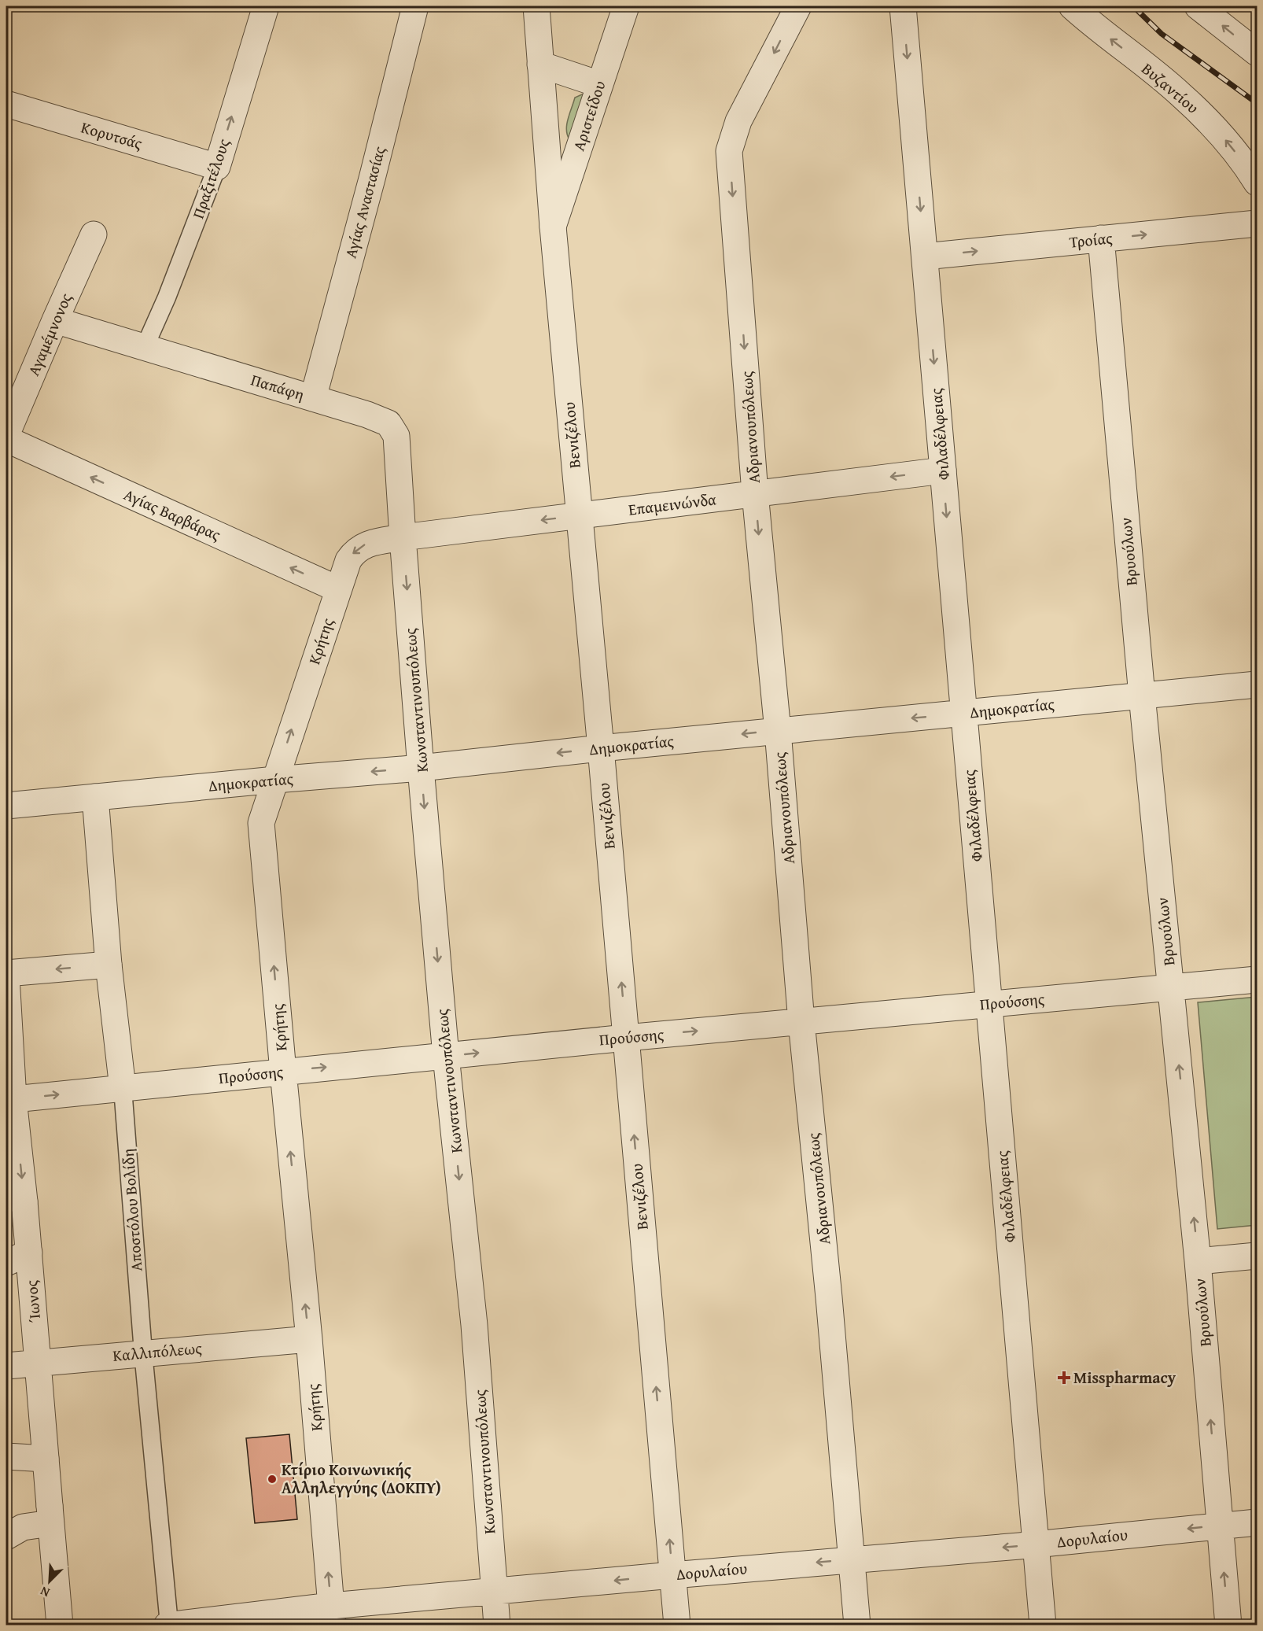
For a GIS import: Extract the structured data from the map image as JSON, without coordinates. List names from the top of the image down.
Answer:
{
  "streets": {
    "street": [
      "Βυζαντίου",
      "Αριστείδου",
      "Κορυτσάς",
      "Πραξιτέλους",
      "Αγίας Αναστασίας",
      "Τροίας",
      "Αγαμέμνονος",
      "Παπάφη",
      "Αδριανουπόλεως",
      "Φιλαδέλφειας",
      "Βενιζέλου",
      "Επαμεινώνδα",
      "Αγίας Βαρβάρας",
      "Βρυούλων",
      "Κρήτης",
      "Κωνσταντινουπόλεως",
      "Δημοκρατίας",
      "Προύσσης",
      "Αποστόλου Βολίδη",
      "Ίωνος",
      "Καλλιπόλεως",
      "Δορυλαίου"
    ]
  },
  "crossings": [
    ["Αριστείδου", "Βενιζέλου"],
    ["Κορυτσάς", "Πραξιτέλους"],
    ["Πραξιτέλους", "Παπάφη"],
    ["Αγίας Αναστασίας", "Παπάφη"],
    ["Τροίας", "Φιλαδέλφειας"],
    ["Τροίας", "Βρυούλων"],
    ["Αγαμέμνονος", "Παπάφη"],
    ["Παπάφη", "Επαμεινώνδα"],
    ["Παπάφη", "Κρήτης"],
    ["Παπάφη", "Κωνσταντινουπόλεως"],
    ["Αδριανουπόλεως", "Επαμεινώνδα"],
    ["Αδριανουπόλεως", "Δημοκρατίας"],
    ["Αδριανουπόλεως", "Προύσσης"],
    ["Αδριανουπόλεως", "Δορυλαίου"],
    ["Φιλαδέλφειας", "Επαμεινώνδα"],
    ["Φιλαδέλφειας", "Δημοκρατίας"],
    ["Φιλαδέλφειας", "Προύσσης"],
    ["Φιλαδέλφειας", "Δορυλαίου"],
    ["Βενιζέλου", "Επαμεινώνδα"],
    ["Βενιζέλου", "Δημοκρατίας"],
    ["Βενιζέλου", "Προύσσης"],
    ["Βενιζέλου", "Δορυλαίου"],
    ["Επαμεινώνδα", "Κρήτης"],
    ["Επαμεινώνδα", "Κωνσταντινουπόλεως"],
    ["Αγίας Βαρβάρας", "Κρήτης"],
    ["Βρυούλων", "Δημοκρατίας"],
    ["Βρυούλων", "Προύσσης"],
    ["Βρυούλων", "Δορυλαίου"],
    ["Κρήτης", "Κωνσταντινουπόλεως"],
    ["Κρήτης", "Δημοκρατίας"],
    ["Κρήτης", "Προύσσης"],
    ["Κρήτης", "Καλλιπόλεως"],
    ["Κρήτης", "Δορυλαίου"],
    ["Κωνσταντινουπόλεως", "Δημοκρατίας"],
    ["Κωνσταντινουπόλεως", "Προύσσης"],
    ["Κωνσταντινουπόλεως", "Δορυλαίου"],
    ["Δημοκρατίας", "Αποστόλου Βολίδη"],
    ["Προύσσης", "Αποστόλου Βολίδη"],
    ["Προύσσης", "Ίωνος"],
    ["Αποστόλου Βολίδη", "Καλλιπόλεως"],
    ["Αποστόλου Βολίδη", "Δορυλαίου"],
    ["Ίωνος", "Καλλιπόλεως"]
  ],
  "one_way": [
    "Βυζαντίου",
    "Πραξιτέλους",
    "Τροίας",
    "Αδριανουπόλεως",
    "Φιλαδέλφειας",
    "Βενιζέλου",
    "Επαμεινώνδα",
    "Αγίας Βαρβάρας",
    "Βρυούλων",
    "Κρήτης",
    "Κωνσταντινουπόλεως",
    "Δημοκρατίας",
    "Προύσσης",
    "Δορυλαίου"
  ],
  "places": {
    "health": ["Misspharmacy"],
    "other": ["Κτίριο Κοινωνικής Αλληλεγγύης (ΔΟΚΠΥ)"]
  },
  "north": "bottom left"
}
